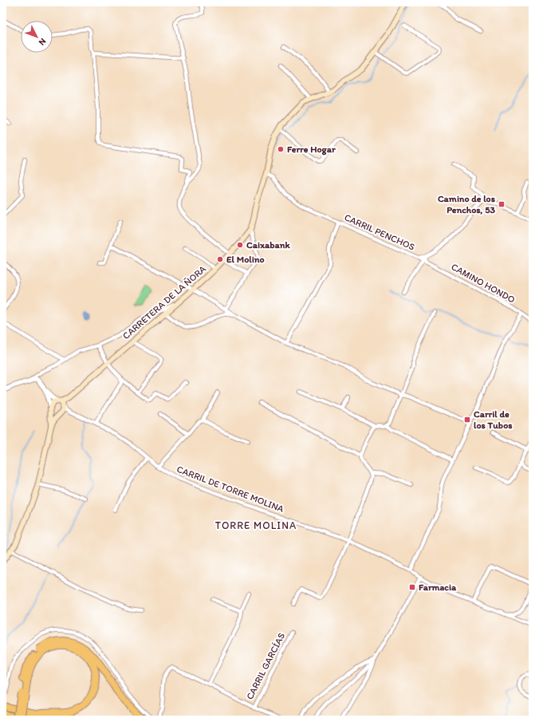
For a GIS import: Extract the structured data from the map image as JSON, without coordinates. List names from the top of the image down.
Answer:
{
  "streets": {
    "main road": ["CARRETERA DE LA ÑORA"],
    "street": [
      "CARRIL PENCHOS",
      "CAMINO HONDO",
      "CARRIL DE TORRE MOLINA",
      "CARRIL GARCÍAS"
    ]
  },
  "crossings": [
    ["CARRIL PENCHOS", "CAMINO HONDO"],
    ["CARRIL PENCHOS", "CARRETERA DE LA ÑORA"]
  ],
  "districts": ["TORRE MOLINA"],
  "places": {
    "other": ["Ferre Hogar", "Caixabank", "El Molino"],
    "transit": ["Camino de los Penchos, 53", "Carril de los Tubos", "Farmacia"]
  },
  "north": "bottom right"
}
